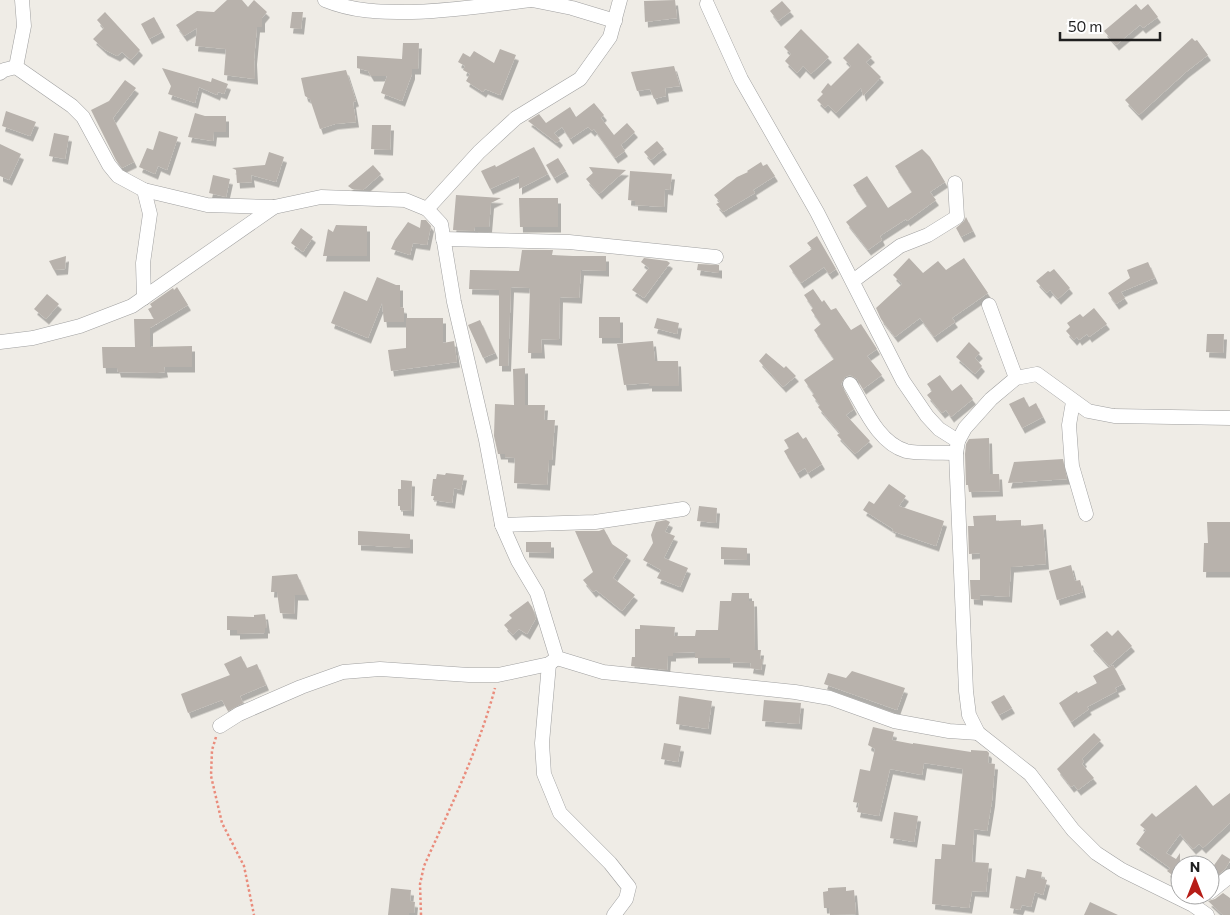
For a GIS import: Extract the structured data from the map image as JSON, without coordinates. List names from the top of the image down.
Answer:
{
  "scale_bar": "50 m",
  "north": "top"
}
